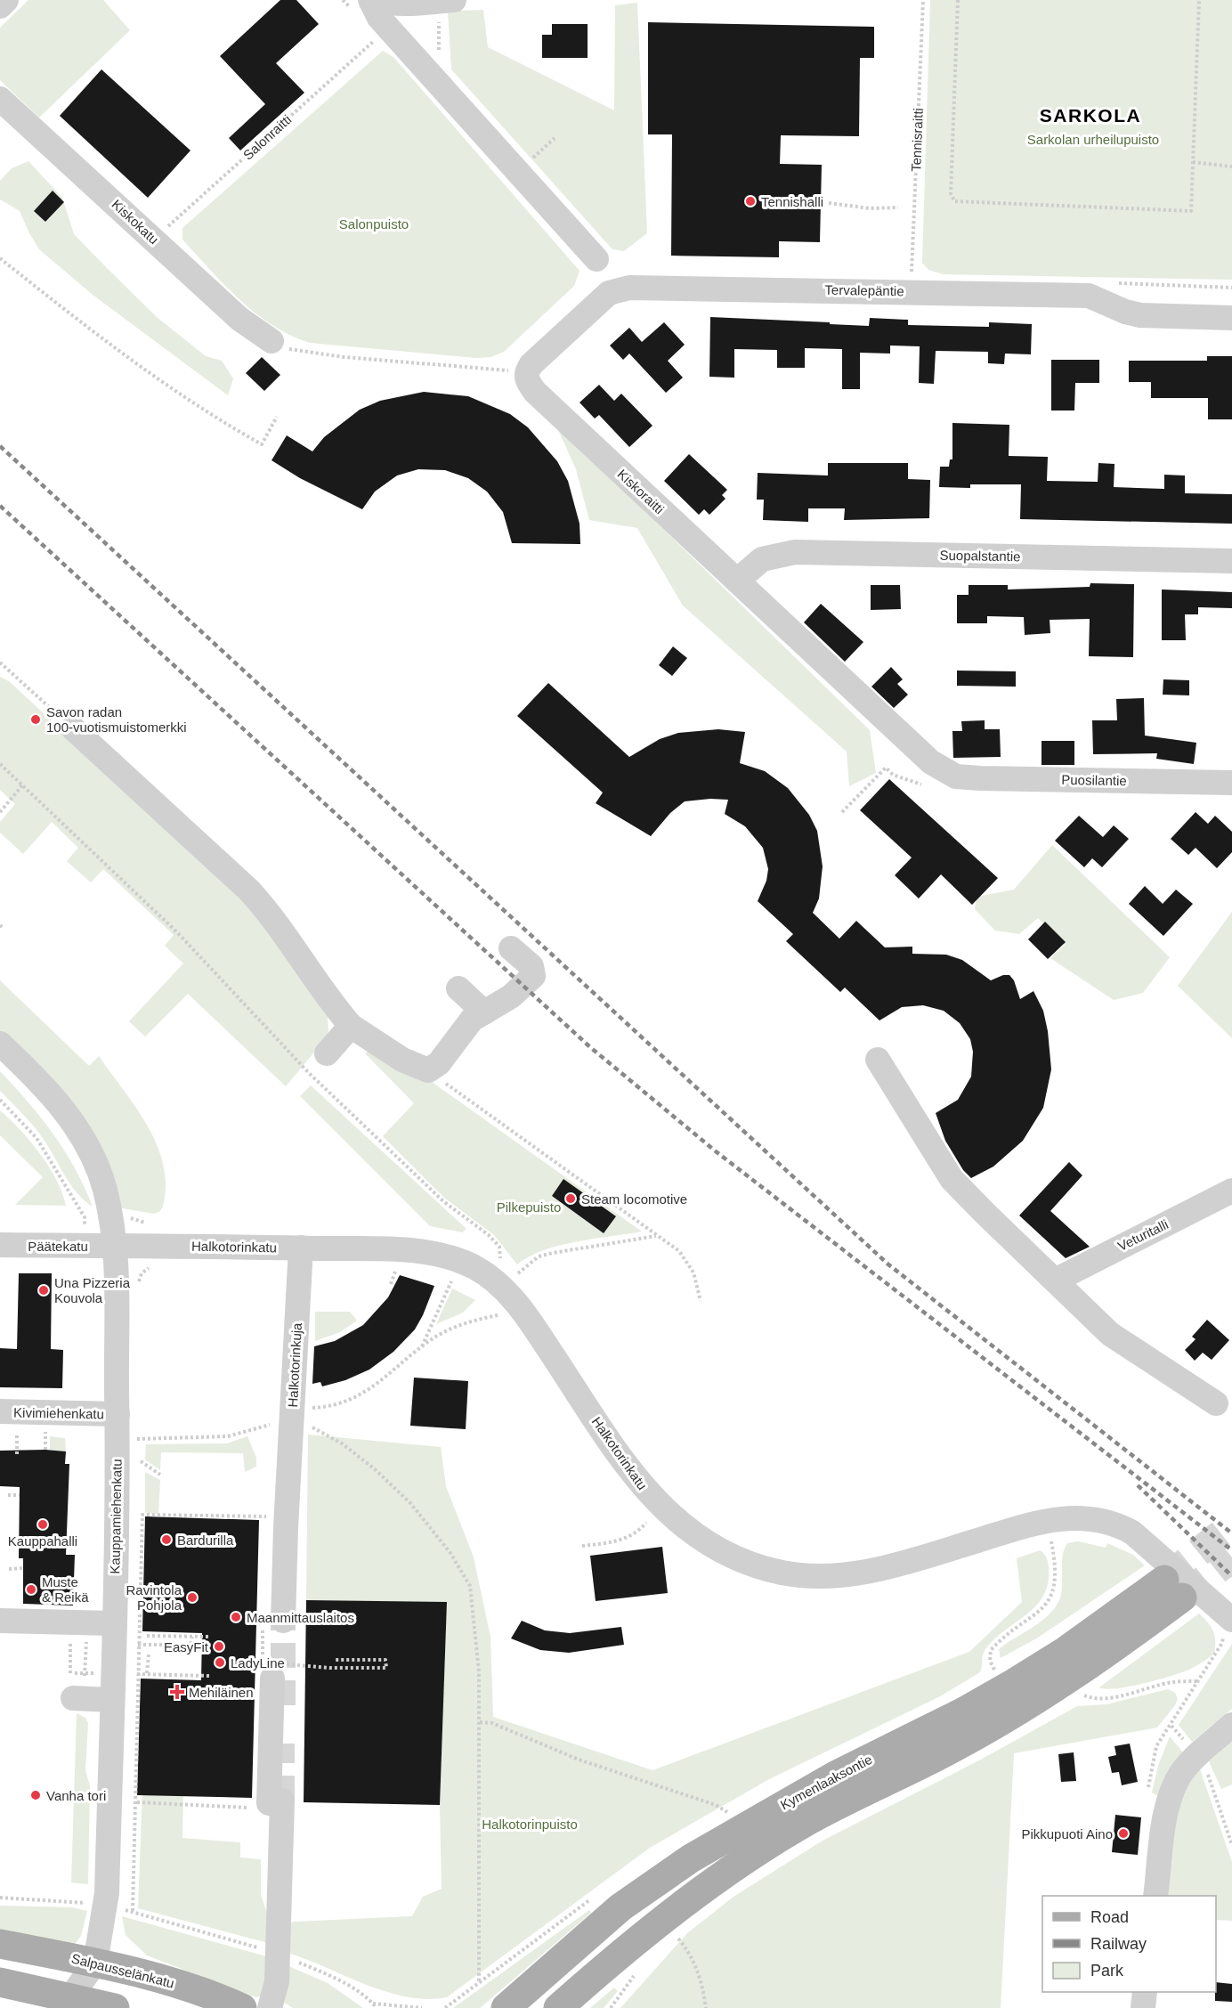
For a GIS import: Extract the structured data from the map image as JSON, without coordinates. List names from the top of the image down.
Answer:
{
  "streets": {
    "main road": ["Kymenlaaksontie", "Salpausselänkatu"],
    "street": [
      "Kiskokatu",
      "Tervalepäntie",
      "Kiskoraitti",
      "Suopalstantie",
      "Puosilantie",
      "Veturitalli",
      "Päätekatu",
      "Halkotorinkatu",
      "Halkotorinkuja",
      "Kivimiehenkatu",
      "Kauppamiehenkatu"
    ],
    "path": ["Salonraitti", "Tennisraitti"]
  },
  "crossings": [
    ["Salonraitti", "Kiskokatu"],
    ["Tervalepäntie", "Kiskoraitti"],
    ["Kiskoraitti", "Suopalstantie"],
    ["Kiskoraitti", "Puosilantie"],
    ["Päätekatu", "Halkotorinkatu"],
    ["Päätekatu", "Kauppamiehenkatu"],
    ["Halkotorinkatu", "Halkotorinkuja"],
    ["Halkotorinkatu", "Kauppamiehenkatu"],
    ["Kivimiehenkatu", "Kauppamiehenkatu"],
    ["Kauppamiehenkatu", "Salpausselänkatu"]
  ],
  "districts": ["SARKOLA"],
  "parks": [
    "Sarkolan urheilupuisto",
    "Salonpuisto",
    "Pilkepuisto",
    "Halkotorinpuisto"
  ],
  "places": {
    "other": [
      "Tennishalli",
      "Savon radan 100-vuotismuistomerkki",
      "Steam locomotive",
      "Una Pizzeria Kouvola",
      "Kauppahalli",
      "Bardurilla",
      "Muste & Reikä",
      "Ravintola Pohjola",
      "Maanmittauslaitos",
      "EasyFit",
      "LadyLine",
      "Vanha tori",
      "Pikkupuoti Aino"
    ],
    "health": ["Mehiläinen"]
  },
  "legend": ["Road", "Railway", "Park"]
}
